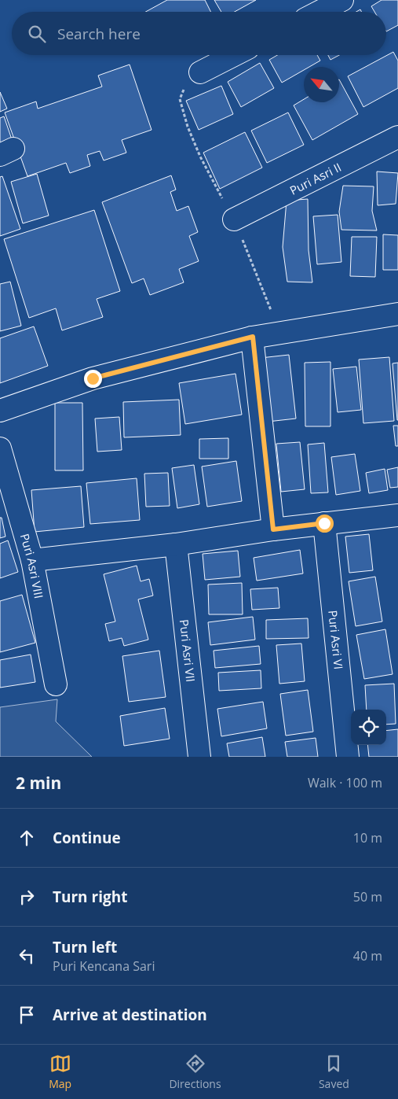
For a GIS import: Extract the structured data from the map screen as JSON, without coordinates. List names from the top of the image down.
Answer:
{
  "streets": {
    "street": [
      "Puri Asri II",
      "Puri Asri VIII",
      "Puri Asri VI",
      "Puri Asri VII"
    ]
  },
  "north": "top left",
  "page": {
    "search": "Search here",
    "heading": ["2 min", "Walk · 100 m"],
    "list": [
      ["Continue", "10 m"],
      ["Turn right", "50 m"],
      ["Turn left", "Puri Kencana Sari", "40 m"],
      "Arrive at destination"
    ],
    "nav": ["Map", "Directions", "Saved"]
  }
}
